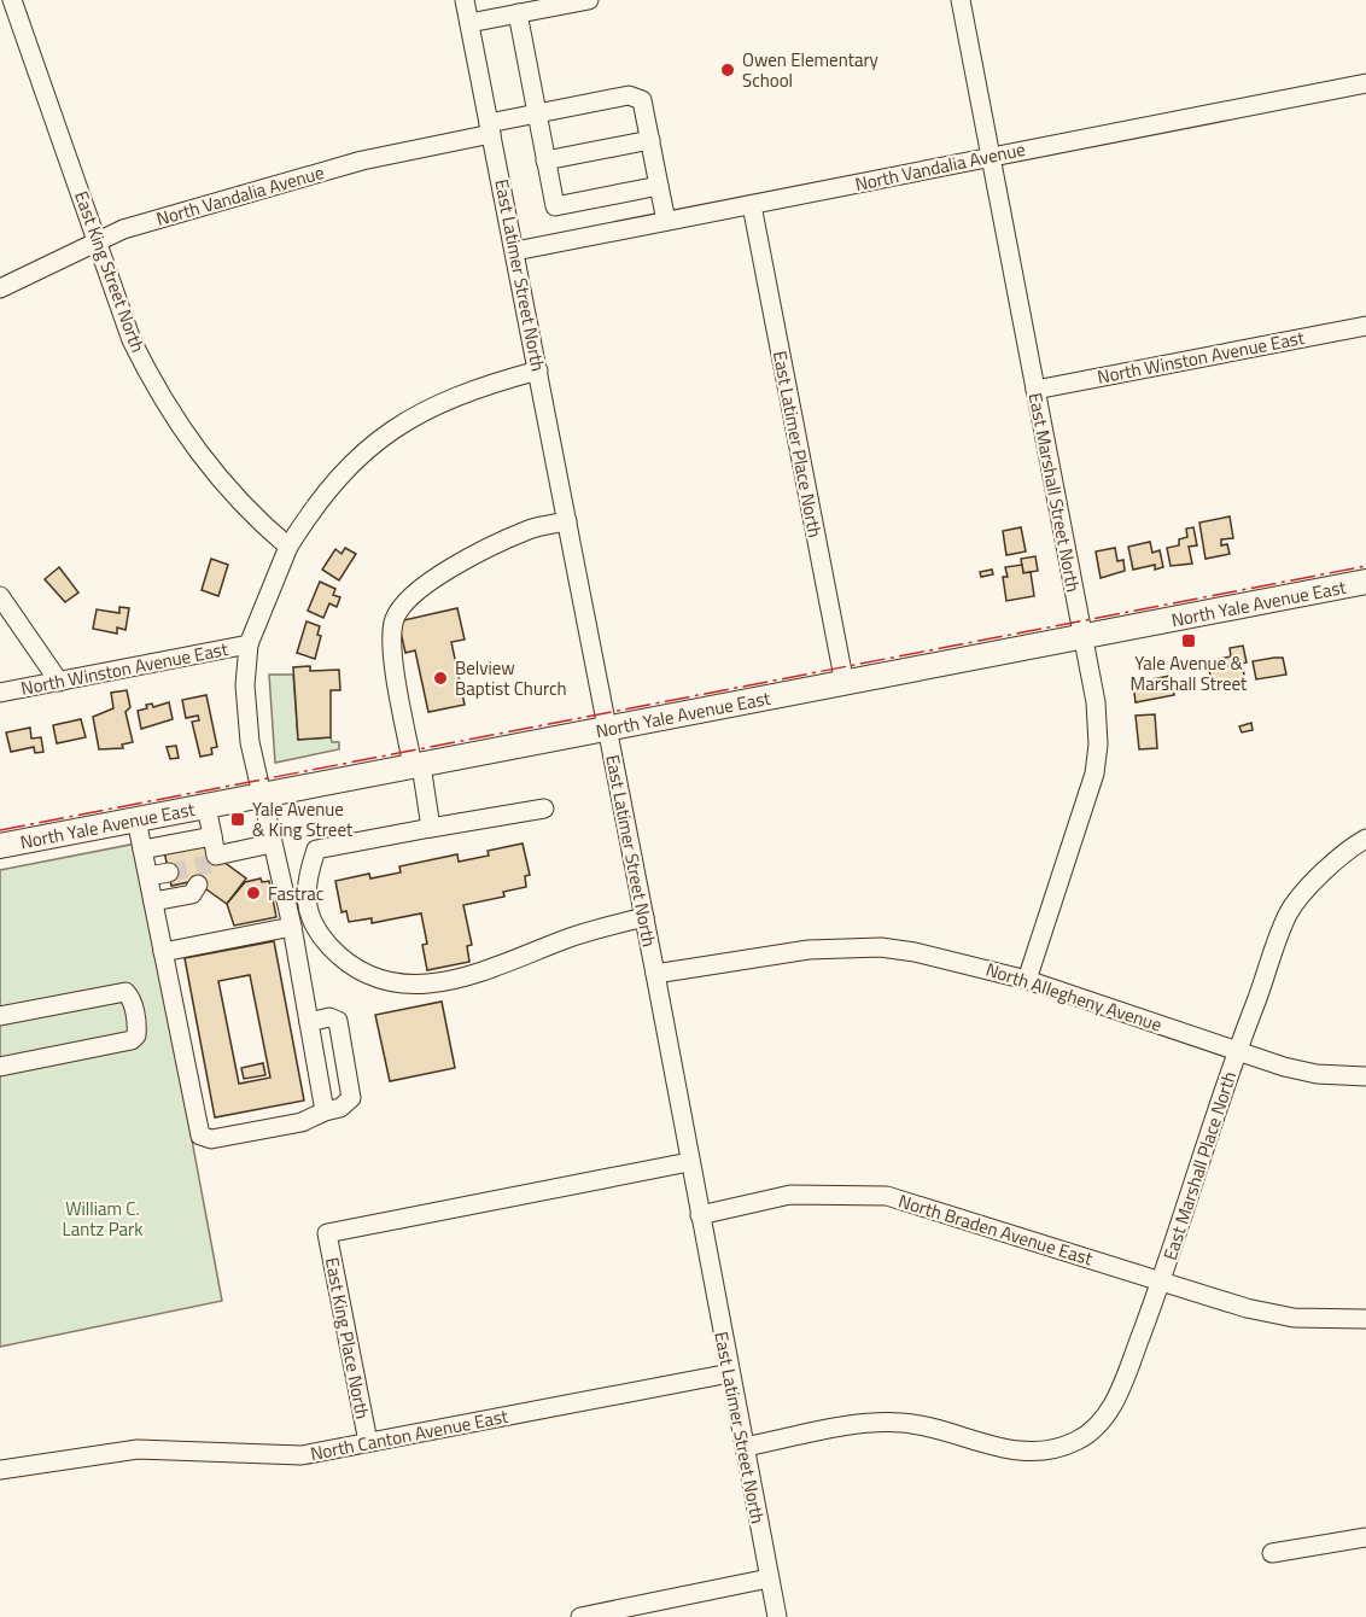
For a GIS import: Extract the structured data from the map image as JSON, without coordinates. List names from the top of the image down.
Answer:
{
  "streets": {
    "main road": ["North Yale Avenue East"],
    "street": [
      "North Vandalia Avenue",
      "East King Street North",
      "East Latimer Street North",
      "North Winston Avenue East",
      "East Latimer Place North",
      "East Marshall Street North",
      "North Allegheny Avenue",
      "East Marshall Place North",
      "North Braden Avenue East",
      "East King Place North",
      "North Canton Avenue East"
    ]
  },
  "crossings": [
    ["North Vandalia Avenue", "East King Street North"],
    ["North Vandalia Avenue", "East Latimer Street North"],
    ["North Vandalia Avenue", "East Latimer Place North"],
    ["North Vandalia Avenue", "East Marshall Street North"],
    ["East Latimer Street North", "North Yale Avenue East"],
    ["East Latimer Street North", "North Allegheny Avenue"],
    ["East Latimer Street North", "North Braden Avenue East"],
    ["East Latimer Street North", "East King Place North"],
    ["East Latimer Street North", "North Canton Avenue East"],
    ["North Winston Avenue East", "East Marshall Street North"],
    ["East Latimer Place North", "North Yale Avenue East"],
    ["East Marshall Street North", "North Yale Avenue East"],
    ["East Marshall Street North", "North Allegheny Avenue"],
    ["North Allegheny Avenue", "East Marshall Place North"],
    ["East Marshall Place North", "North Braden Avenue East"],
    ["East King Place North", "North Canton Avenue East"]
  ],
  "parks": ["William C. Lantz Park"],
  "places": {
    "other": ["Owen Elementary School", "Belview Baptist Church", "Fastrac"],
    "transit": ["Yale Avenue & Marshall Street", "Yale Avenue & King Street"]
  }
}
